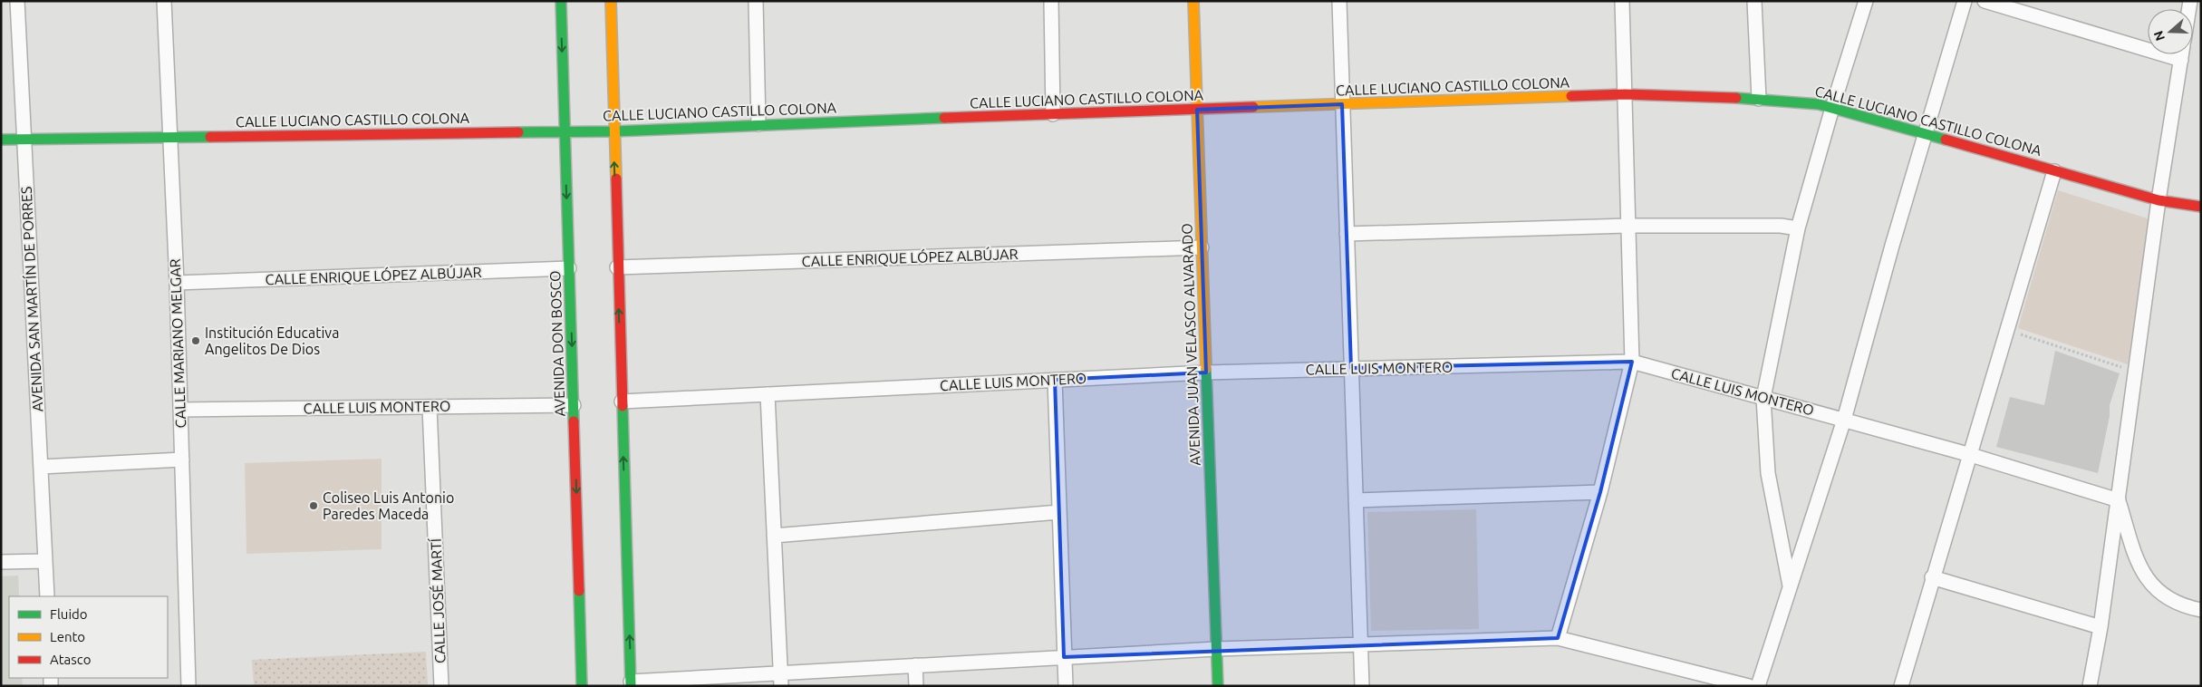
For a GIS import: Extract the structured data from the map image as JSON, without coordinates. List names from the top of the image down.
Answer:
{
  "streets": {
    "street": [
      "CALLE LUCIANO CASTILLO COLONA",
      "CALLE ENRIQUE LÓPEZ ALBÚJAR",
      "AVENIDA SAN MARTÍN DE PORRES",
      "CALLE MARIANO MELGAR",
      "AVENIDA DON BOSCO",
      "AVENIDA JUAN VELASCO ALVARADO",
      "CALLE LUIS MONTERO",
      "CALLE JOSÉ MARTÍ"
    ]
  },
  "crossings": [
    ["CALLE LUCIANO CASTILLO COLONA", "AVENIDA SAN MARTÍN DE PORRES"],
    ["CALLE LUCIANO CASTILLO COLONA", "CALLE MARIANO MELGAR"],
    ["CALLE LUCIANO CASTILLO COLONA", "AVENIDA DON BOSCO"],
    ["CALLE LUCIANO CASTILLO COLONA", "AVENIDA JUAN VELASCO ALVARADO"],
    ["CALLE ENRIQUE LÓPEZ ALBÚJAR", "CALLE MARIANO MELGAR"],
    ["CALLE ENRIQUE LÓPEZ ALBÚJAR", "AVENIDA DON BOSCO"],
    ["CALLE ENRIQUE LÓPEZ ALBÚJAR", "AVENIDA JUAN VELASCO ALVARADO"],
    ["CALLE MARIANO MELGAR", "CALLE LUIS MONTERO"],
    ["AVENIDA DON BOSCO", "CALLE LUIS MONTERO"],
    ["AVENIDA JUAN VELASCO ALVARADO", "CALLE LUIS MONTERO"],
    ["CALLE LUIS MONTERO", "CALLE JOSÉ MARTÍ"]
  ],
  "places": ["Institución Educativa Angelitos De Dios", "Coliseo Luis Antonio Paredes Maceda"],
  "legend": ["Fluido", "Lento", "Atasco"],
  "north": "left"
}
